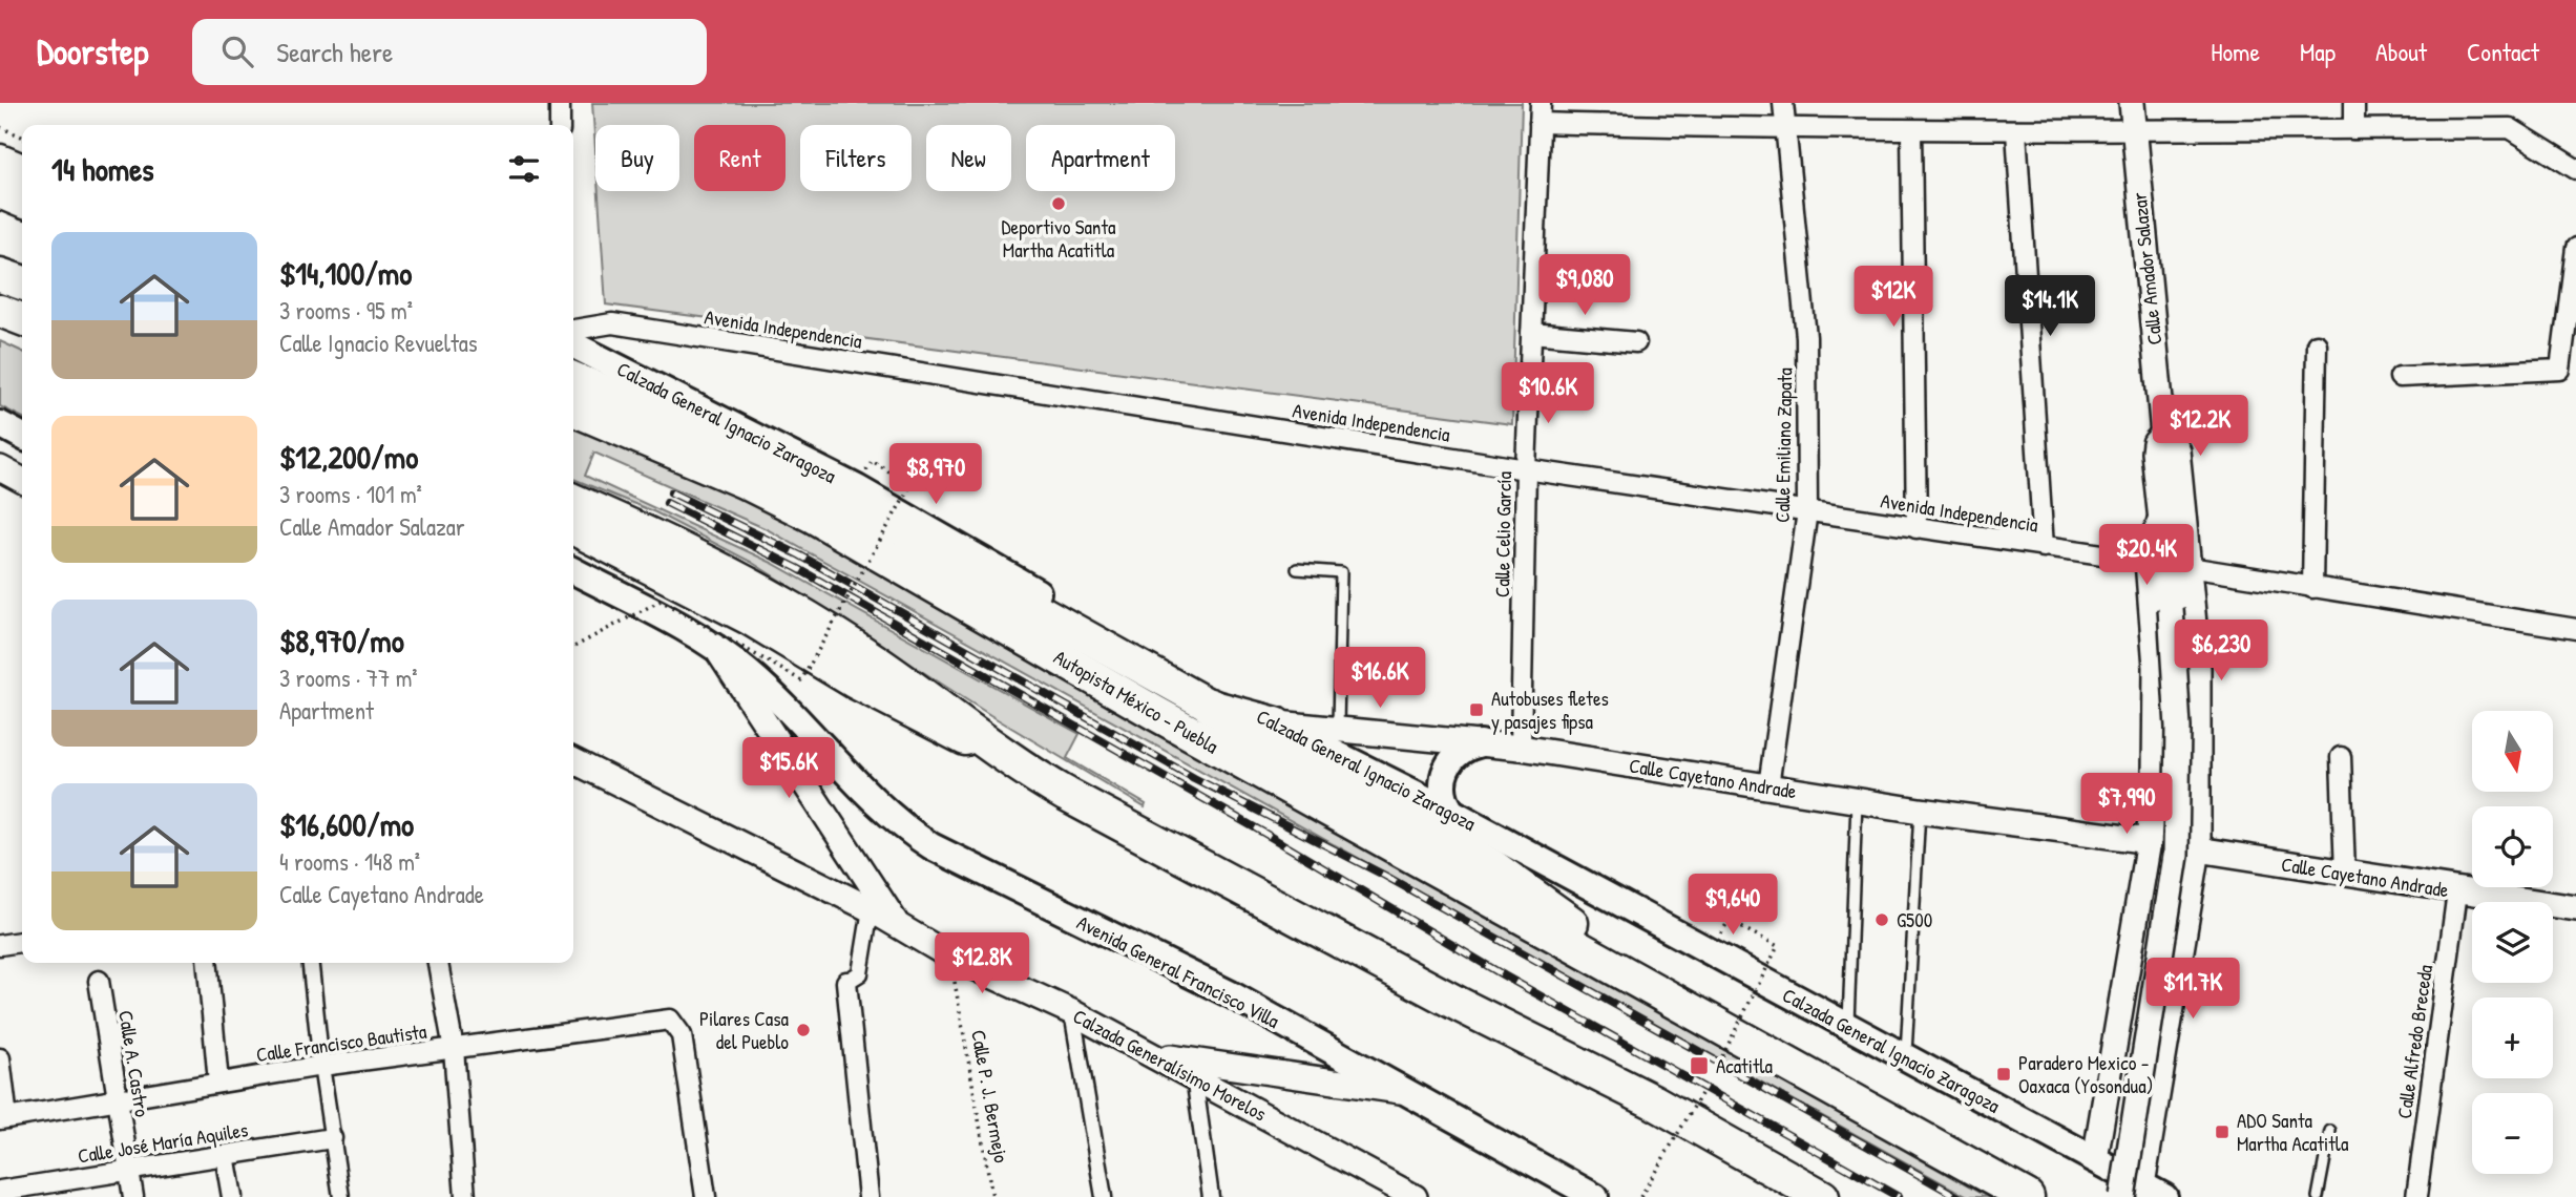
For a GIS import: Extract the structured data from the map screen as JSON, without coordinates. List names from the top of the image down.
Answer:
{
  "streets": {
    "highway": ["Calzada General Ignacio Zaragoza", "Autopista México - Puebla"],
    "main road": ["Avenida General Francisco Villa"],
    "street": [
      "Calle Amador Salazar",
      "Avenida Independencia",
      "Calle Emiliano Zapata",
      "Calle Celio García",
      "Calle Cayetano Andrade",
      "Calle Alfredo Breceda",
      "Calle Francisco Bautista",
      "Calle A. Castro",
      "Calzada Generalísimo Morelos",
      "Calle José María Aquiles"
    ],
    "path": ["Calle P. J. Bermejo"]
  },
  "crossings": [
    ["Calle Amador Salazar", "Avenida Independencia"],
    ["Calle Amador Salazar", "Calzada General Ignacio Zaragoza"],
    ["Calle Amador Salazar", "Calle Cayetano Andrade"],
    ["Avenida Independencia", "Calle Emiliano Zapata"],
    ["Avenida Independencia", "Calle Celio García"],
    ["Calzada General Ignacio Zaragoza", "Calle Cayetano Andrade"],
    ["Calle Emiliano Zapata", "Calle Cayetano Andrade"],
    ["Calle Celio García", "Calle Cayetano Andrade"],
    ["Calle Cayetano Andrade", "Calle Alfredo Breceda"],
    ["Calle Francisco Bautista", "Calle A. Castro"],
    ["Calle A. Castro", "Calle José María Aquiles"],
    ["Calzada Generalísimo Morelos", "Calle P. J. Bermejo"]
  ],
  "places": {
    "other": ["Deportivo Santa Martha Acatitla", "G500", "Pilares Casa del Pueblo"],
    "transit": [
      "Autobuses fletes y pasajes fipsa",
      "Acatitla",
      "Paradero Mexico - Oaxaca (Yosondua)",
      "ADO Santa Martha Acatitla"
    ]
  },
  "north": "bottom",
  "page": {
    "header": "Doorstep",
    "search": "Search here",
    "nav": [
      "Home",
      "Map",
      "About",
      "Contact"
    ],
    "chip": [
      "Buy",
      "Rent",
      "Filters",
      "New",
      "Apartment"
    ],
    "heading": "14 homes",
    "list": [
      {
        "name": "$14,100/mo",
        "note": "3 rooms · 95 m² · Calle Ignacio Revueltas"
      },
      {
        "name": "$12,200/mo",
        "note": "3 rooms · 101 m² · Calle Amador Salazar"
      },
      {
        "name": "$8,970/mo",
        "note": "3 rooms · 77 m² · Apartment"
      },
      {
        "name": "$16,600/mo",
        "note": "4 rooms · 148 m² · Calle Cayetano Andrade"
      }
    ],
    "price": [
      "$9,080",
      "$12K",
      "$14.1K",
      "$10.6K",
      "$12.2K",
      "$8,970",
      "$20.4K",
      "$6,230",
      "$16.6K",
      "$15.6K",
      "$7,990",
      "$9,640",
      "$12.8K",
      "$11.7K"
    ],
    "map_buttons": ["+", "−"]
  }
}
